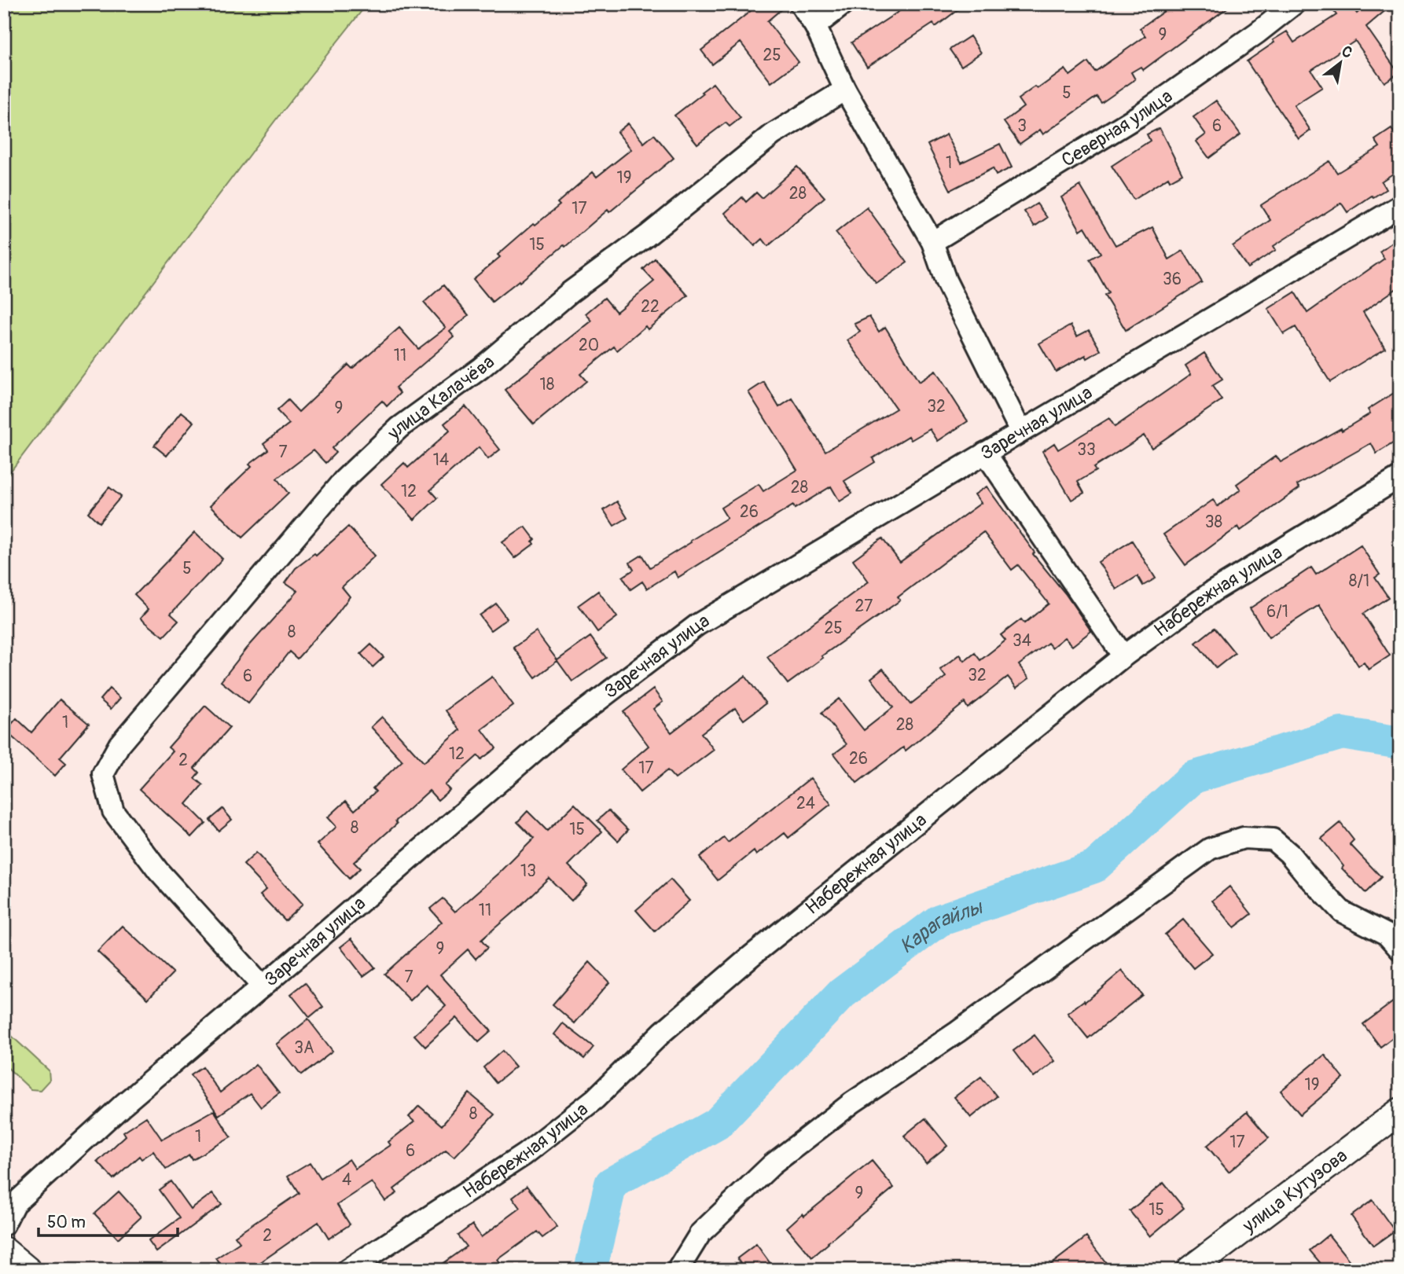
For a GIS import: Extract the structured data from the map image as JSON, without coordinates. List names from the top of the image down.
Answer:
{
  "streets": {
    "main road": ["улица Кутузова"],
    "street": [
      "Северная улица",
      "улица Калачёва",
      "Заречная улица",
      "Набережная улица"
    ]
  },
  "crossings": [
    ["улица Калачёва", "Заречная улица"]
  ],
  "water": ["Карагайлы"],
  "house_numbers": [
    "9",
    "25",
    "5",
    "3",
    "6",
    "1",
    "19",
    "28",
    "17",
    "15",
    "36",
    "22",
    "20",
    "11",
    "18",
    "32",
    "9",
    "33",
    "7",
    "14",
    "28",
    "12",
    "26",
    "38",
    "5",
    "8/1",
    "27",
    "6/1",
    "25",
    "8",
    "34",
    "32",
    "6",
    "1",
    "28",
    "12",
    "26",
    "2",
    "17",
    "24",
    "8",
    "15",
    "13",
    "11",
    "9",
    "7",
    "3А",
    "19",
    "8",
    "1",
    "17",
    "6",
    "4",
    "9",
    "15",
    "2"
  ],
  "scale_bar": "50 m",
  "north": "top right"
}
